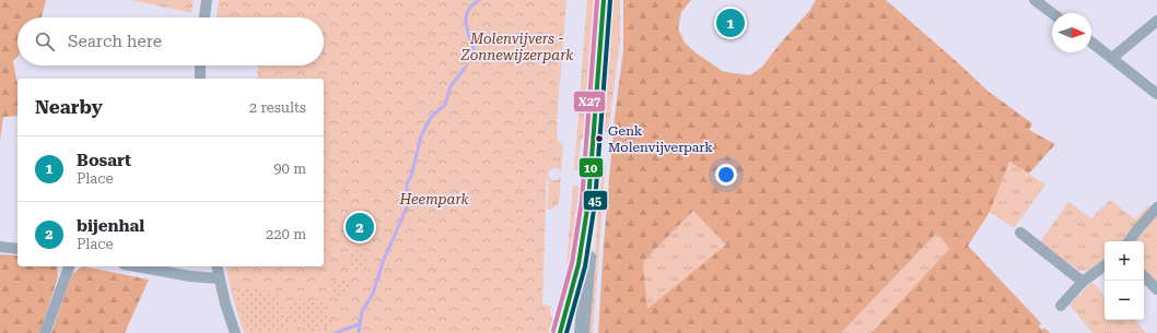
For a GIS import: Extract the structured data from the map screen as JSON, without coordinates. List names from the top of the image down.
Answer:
{
  "parks": ["Molenvijvers - Zonnewijzerpark", "Heempark"],
  "places": ["Genk Molenvijverpark"],
  "lines": ["transit line 10", "transit line 45", "transit line X27"],
  "north": "right",
  "page": {
    "pins": ["1", "2"],
    "search": "Search here",
    "heading": ["Nearby", "2 results"],
    "list": [
      {
        "mark": "1",
        "name": "Bosart",
        "note": "Place",
        "value": "90 m"
      },
      {
        "mark": "2",
        "name": "bijenhal",
        "note": "Place",
        "value": "220 m"
      }
    ],
    "map_buttons": ["+", "−"]
  }
}
